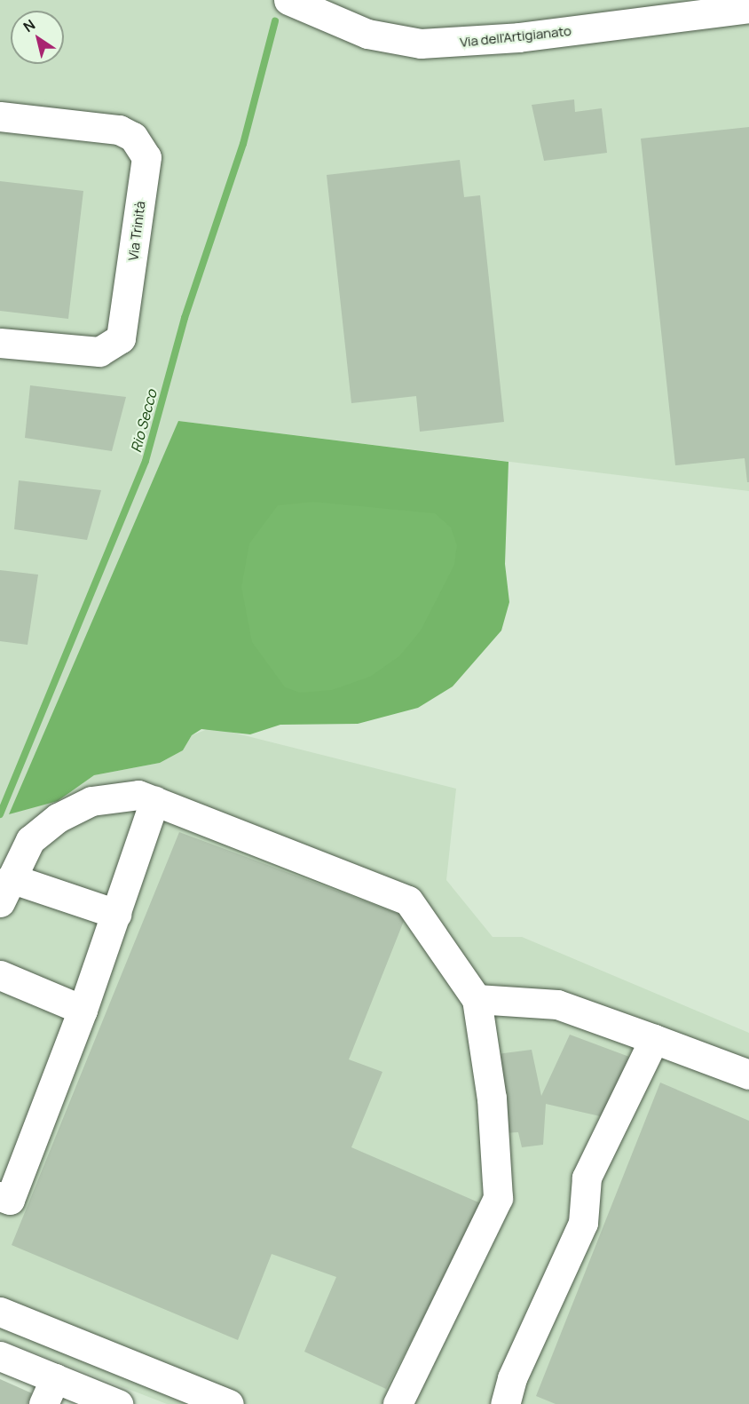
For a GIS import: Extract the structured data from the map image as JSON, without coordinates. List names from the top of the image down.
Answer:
{
  "streets": {
    "street": ["Via dell'Artigianato", "Via Trinità"]
  },
  "water": ["Rio Secco"],
  "north": "top left"
}
